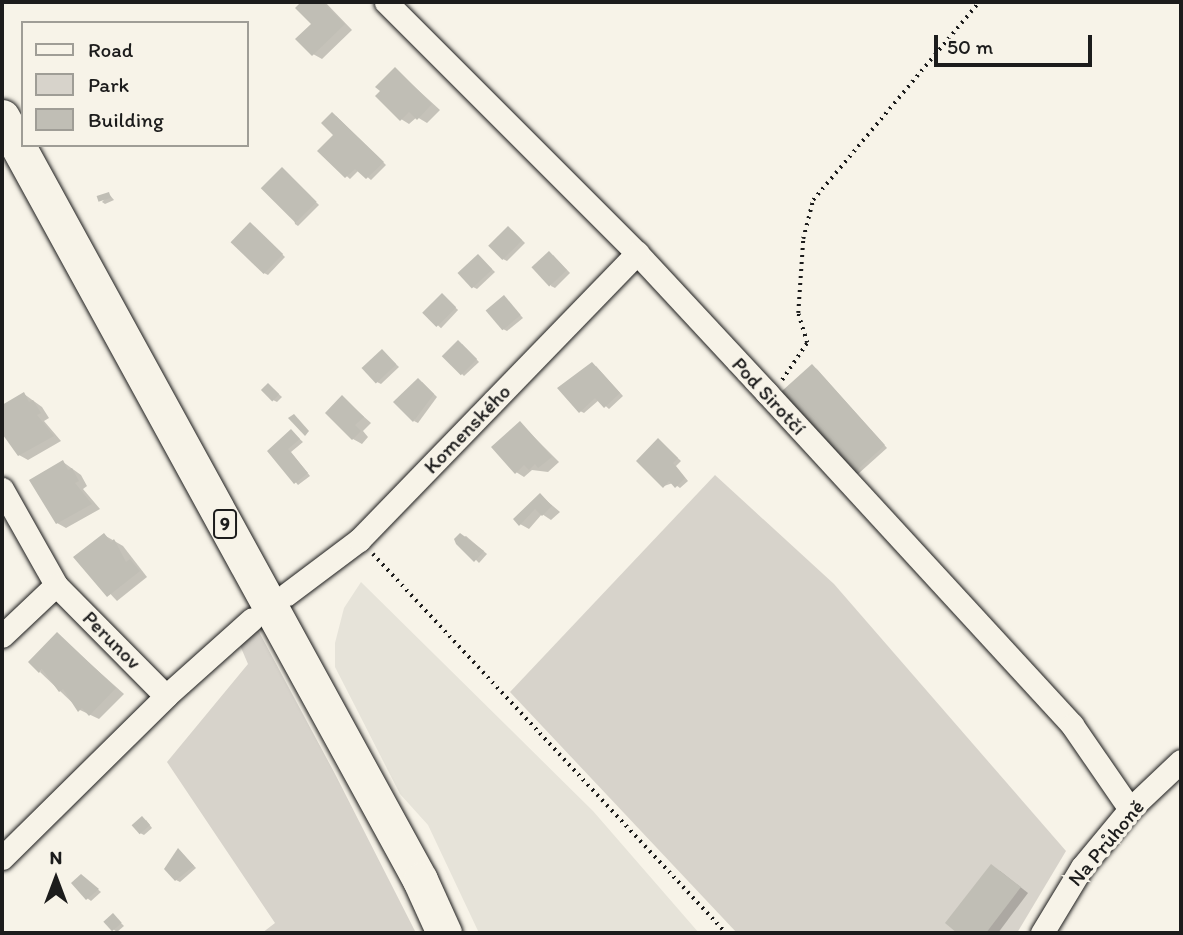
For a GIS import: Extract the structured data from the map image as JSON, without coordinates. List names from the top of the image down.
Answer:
{
  "streets": {
    "main road": ["9"],
    "street": [
      "Pod Sirotčí",
      "Komenského",
      "Perunov",
      "Na Průhoně"
    ]
  },
  "crossings": [
    ["Pod Sirotčí", "Komenského"],
    ["Pod Sirotčí", "Na Průhoně"]
  ],
  "legend": ["Road", "Park", "Building"],
  "scale_bar": "50 m",
  "north": "top"
}
